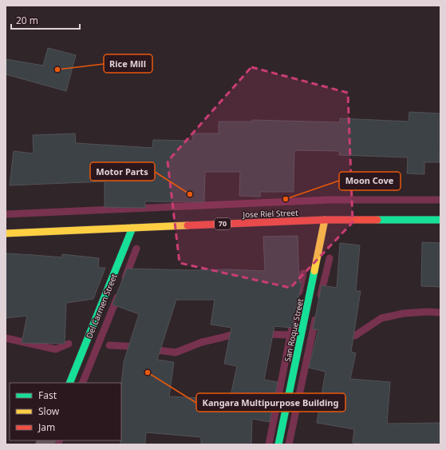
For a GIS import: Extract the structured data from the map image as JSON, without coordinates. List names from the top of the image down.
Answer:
{
  "streets": {
    "main road": [
      "Jose Riel Street",
      "70",
      "Del Carmen Street",
      "San Roque Street"
    ]
  },
  "crossings": [
    ["Jose Riel Street", "Del Carmen Street"],
    ["Jose Riel Street", "San Roque Street"]
  ],
  "places": [
    "Rice Mill",
    "Motor Parts",
    "Moon Cove",
    "Kangara Multipurpose Building"
  ],
  "legend": ["Fast", "Slow", "Jam"],
  "scale_bar": "20 m"
}
